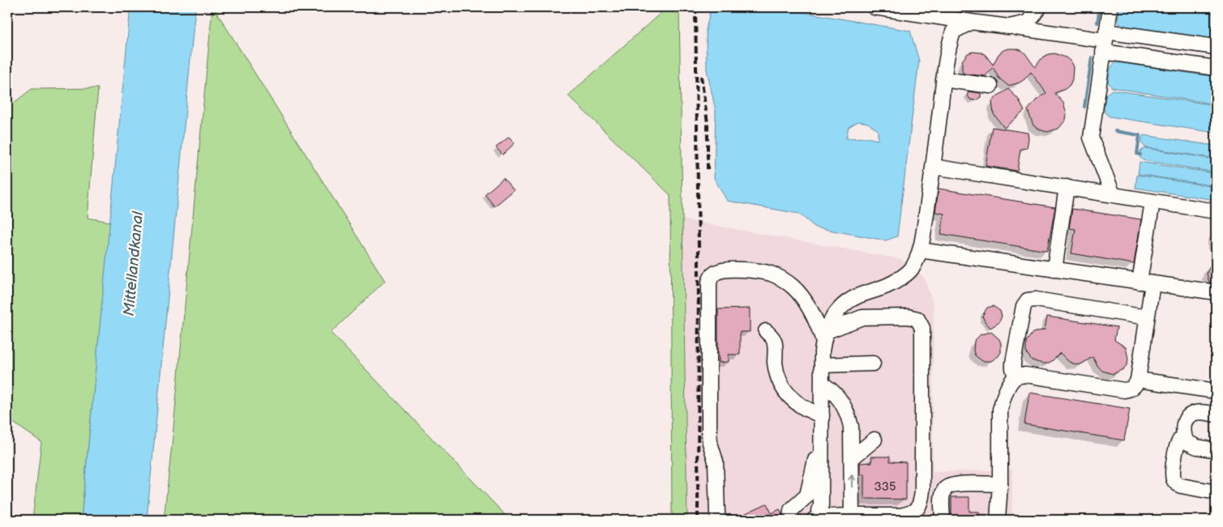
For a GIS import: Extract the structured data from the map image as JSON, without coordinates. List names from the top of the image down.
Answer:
{
  "water": ["Mittellandkanal"],
  "house_numbers": ["335"]
}
